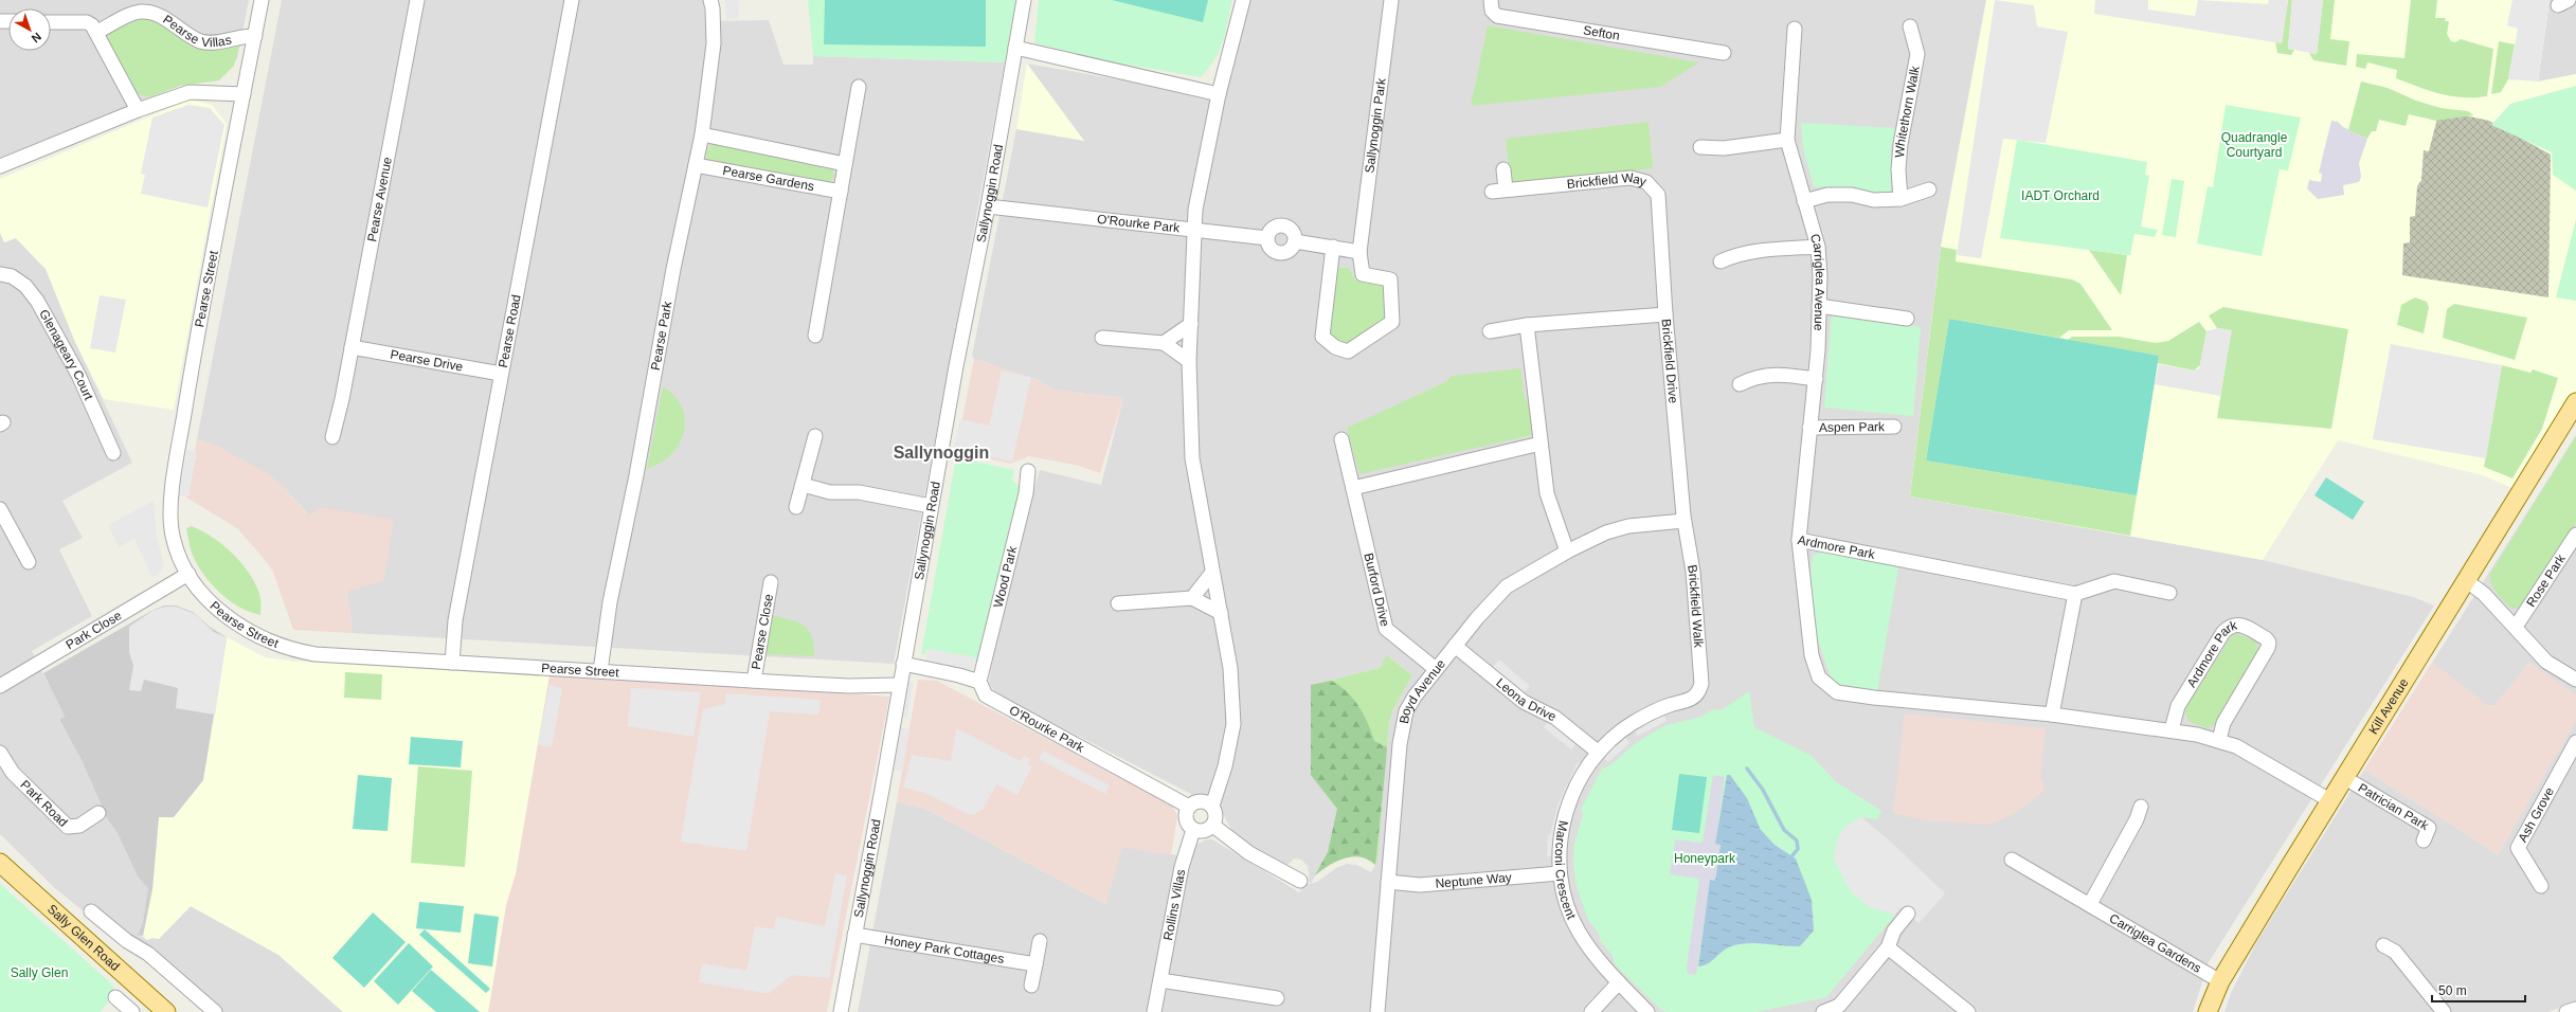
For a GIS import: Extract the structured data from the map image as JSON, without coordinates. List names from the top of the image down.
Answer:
{
  "streets": {
    "main road": ["Kill Avenue", "Sally Glen Road"],
    "street": [
      "Pearse Villas",
      "Sefton",
      "Whitethorn Walk",
      "Sallynoggin Park",
      "Pearse Gardens",
      "Brickfield Way",
      "Sallynoggin Road",
      "Pearse Avenue",
      "O'Rourke Park",
      "Carriglea Avenue",
      "Pearse Street",
      "Pearse Road",
      "Pearse Park",
      "Glenageary Court",
      "Pearse Drive",
      "Brickfield Drive",
      "Aspen Park",
      "Ardmore Park",
      "Wood Park",
      "Rose Park",
      "Burford Drive",
      "Brickfield Walk",
      "Park Close",
      "Pearse Close",
      "Boyd Avenue",
      "Leona Drive",
      "Park Road",
      "Patrician Park",
      "Ash Grove",
      "Marconi Crescent",
      "Neptune Way",
      "Rollins Villas",
      "Carriglea Gardens",
      "Honey Park Cottages"
    ]
  },
  "crossings": [
    ["Pearse Villas", "Pearse Street"],
    ["Pearse Gardens", "Pearse Park"],
    ["Brickfield Way", "Brickfield Drive"],
    ["Sallynoggin Road", "O'Rourke Park"],
    ["Sallynoggin Road", "Pearse Street"],
    ["Sallynoggin Road", "Honey Park Cottages"],
    ["Pearse Avenue", "Pearse Drive"],
    ["O'Rourke Park", "Wood Park"],
    ["O'Rourke Park", "Rollins Villas"],
    ["Carriglea Avenue", "Aspen Park"],
    ["Carriglea Avenue", "Ardmore Park"],
    ["Pearse Street", "Pearse Road"],
    ["Pearse Street", "Pearse Park"],
    ["Pearse Street", "Park Close"],
    ["Pearse Street", "Pearse Close"],
    ["Pearse Road", "Pearse Drive"],
    ["Brickfield Drive", "Brickfield Walk"],
    ["Brickfield Drive", "Boyd Avenue"],
    ["Ardmore Park", "Kill Avenue"],
    ["Burford Drive", "Boyd Avenue"],
    ["Brickfield Walk", "Boyd Avenue"],
    ["Brickfield Walk", "Marconi Crescent"],
    ["Boyd Avenue", "Leona Drive"],
    ["Boyd Avenue", "Neptune Way"],
    ["Leona Drive", "Marconi Crescent"],
    ["Kill Avenue", "Patrician Park"],
    ["Kill Avenue", "Carriglea Gardens"],
    ["Marconi Crescent", "Neptune Way"]
  ],
  "districts": ["Sallynoggin"],
  "parks": [
    "Quadrangle Courtyard",
    "IADT Orchard",
    "Honeypark",
    "Sally Glen"
  ],
  "scale_bar": "50 m",
  "north": "bottom right"
}
